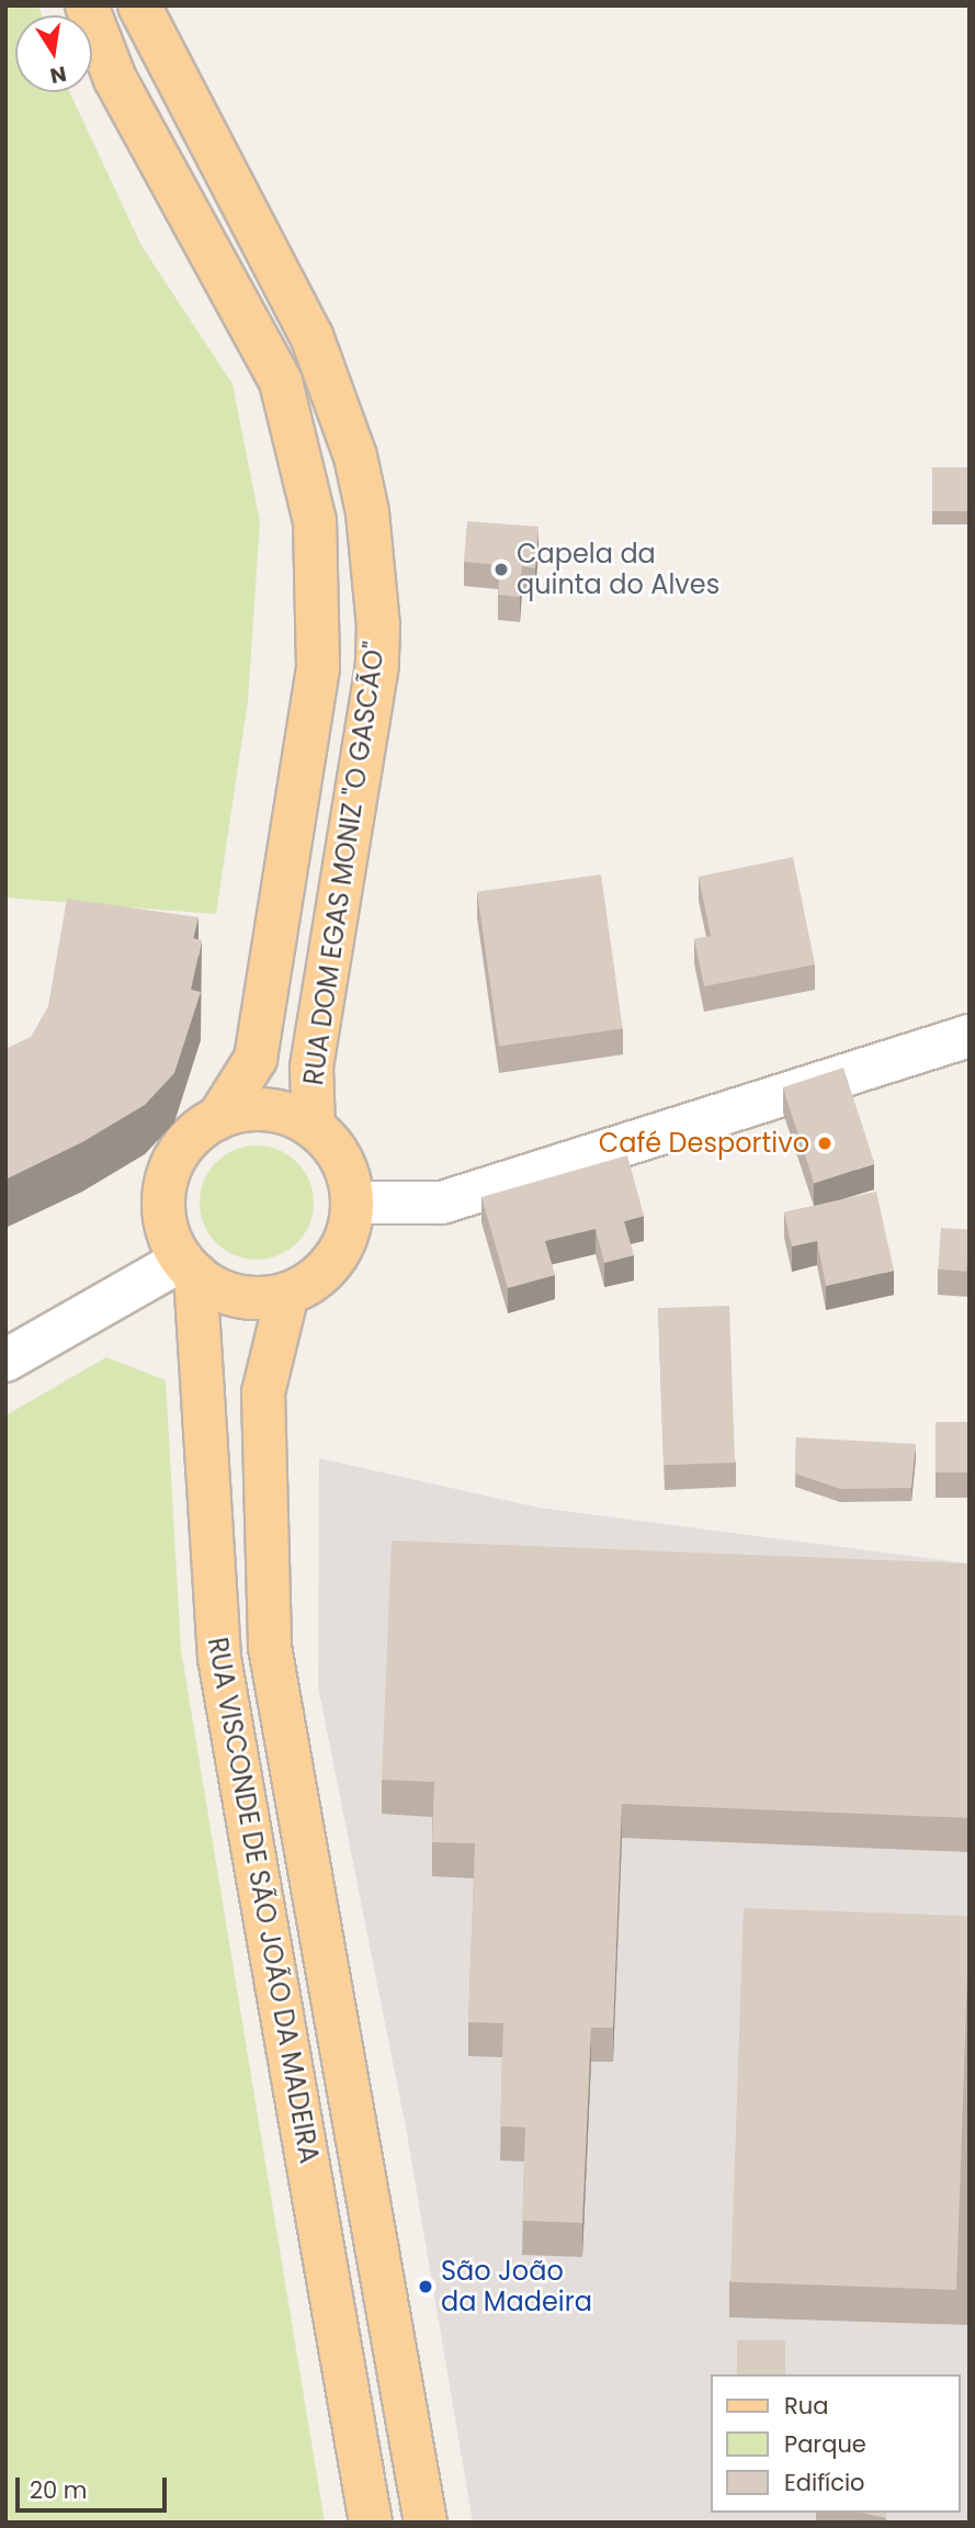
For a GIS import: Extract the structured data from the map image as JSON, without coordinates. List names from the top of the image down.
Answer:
{
  "streets": {
    "main road": ["RUA DOM EGAS MONIZ \"O GASCÃO\"", "RUA VISCONDE DE SÃO JOÃO DA MADEIRA"]
  },
  "crossings": [
    ["RUA DOM EGAS MONIZ \"O GASCÃO\"", "RUA VISCONDE DE SÃO JOÃO DA MADEIRA"]
  ],
  "places": ["Capela da quinta do Alves", "Café Desportivo", "São João da Madeira"],
  "legend": ["Rua", "Parque", "Edifício"],
  "scale_bar": "20 m",
  "north": "bottom"
}
